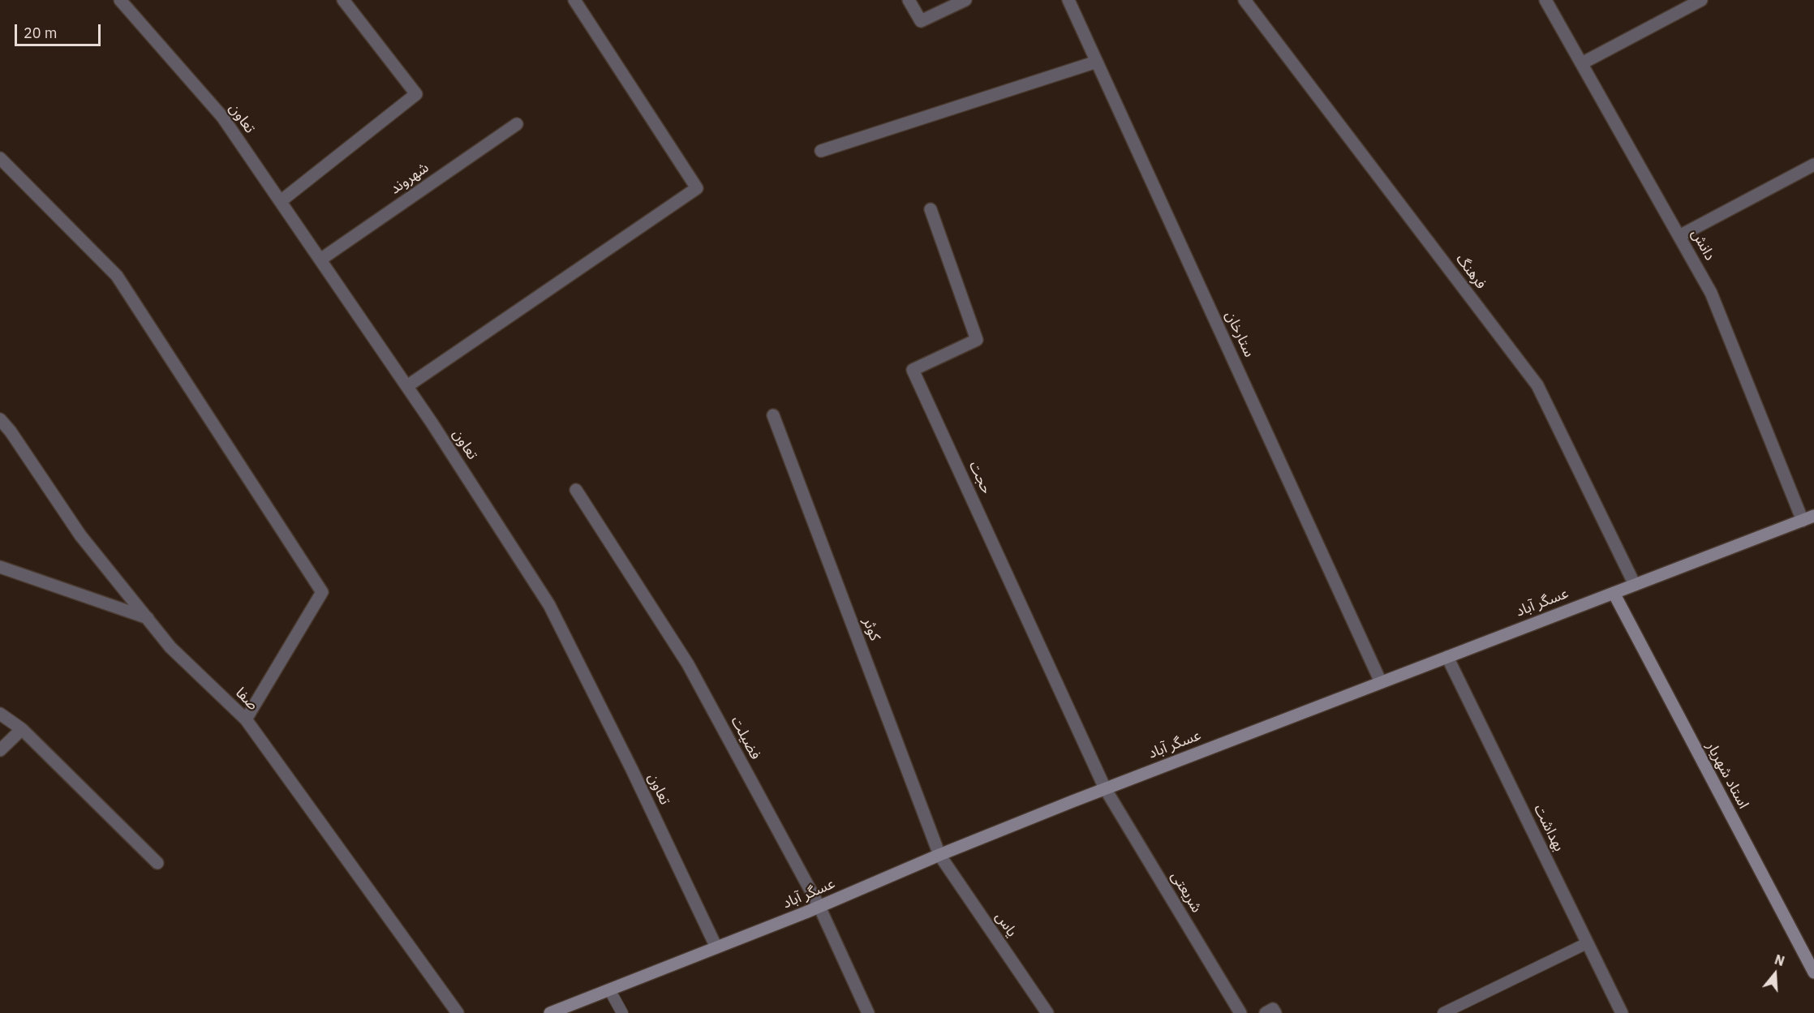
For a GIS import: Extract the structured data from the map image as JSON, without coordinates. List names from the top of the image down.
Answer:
{
  "streets": {
    "street": [
      "تعاون",
      "شهروند",
      "دانش",
      "فرهنگ",
      "ستارخان",
      "حجت",
      "عسگر آباد",
      "کوثر",
      "صفا",
      "فضیلت",
      "استاد شهریار",
      "بهداشت",
      "شریعتی",
      "یاس"
    ]
  },
  "crossings": [
    ["تعاون", "شهروند"],
    ["تعاون", "عسگر آباد"],
    ["دانش", "عسگر آباد"],
    ["فرهنگ", "عسگر آباد"],
    ["ستارخان", "عسگر آباد"],
    ["حجت", "عسگر آباد"],
    ["حجت", "شریعتی"],
    ["عسگر آباد", "کوثر"],
    ["عسگر آباد", "فضیلت"],
    ["عسگر آباد", "استاد شهریار"],
    ["عسگر آباد", "بهداشت"],
    ["عسگر آباد", "شریعتی"],
    ["عسگر آباد", "یاس"],
    ["کوثر", "یاس"]
  ],
  "scale_bar": "20 m",
  "north": "top"
}
